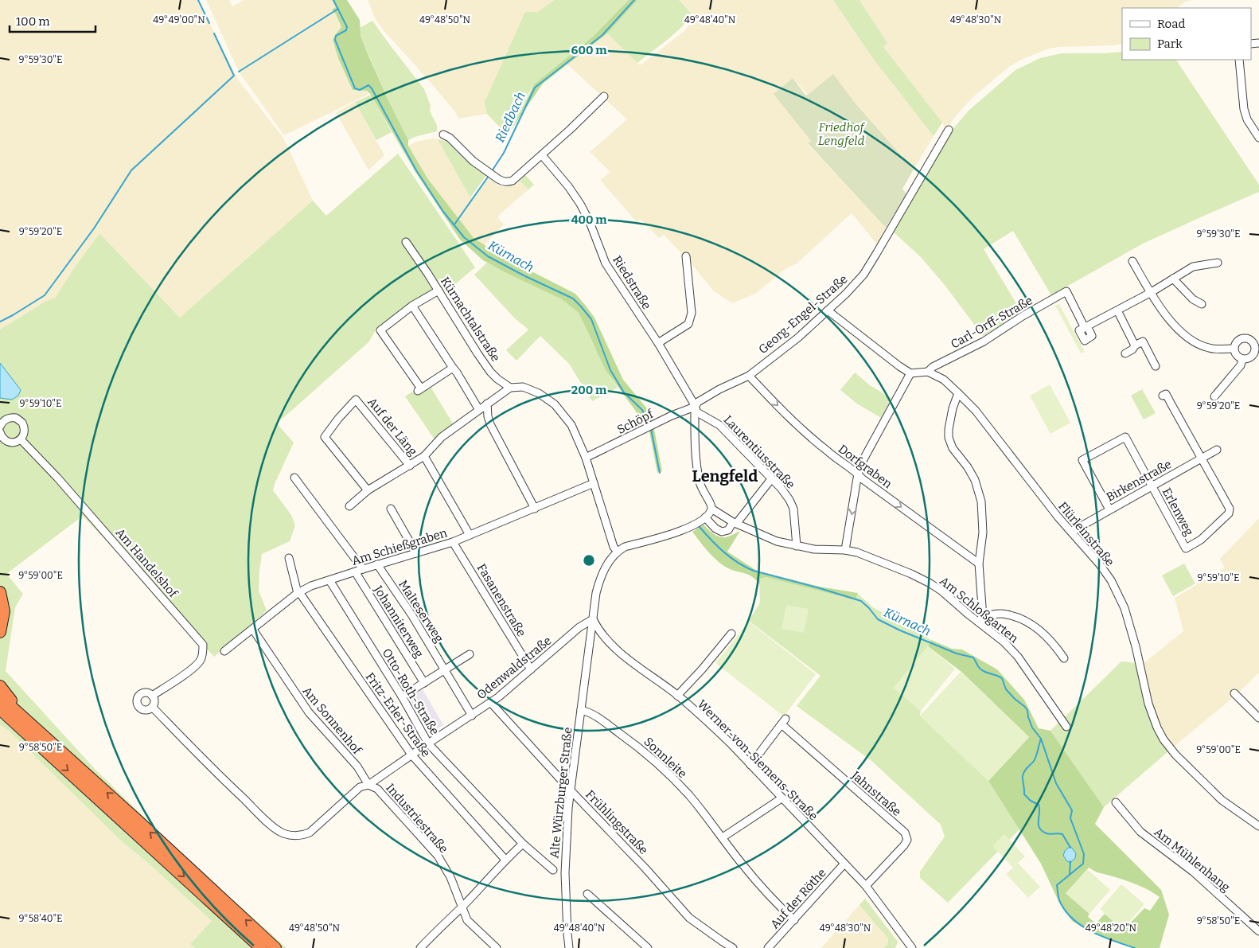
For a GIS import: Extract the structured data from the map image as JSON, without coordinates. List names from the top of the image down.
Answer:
{
  "streets": {
    "street": [
      "Riedstraße",
      "Georg-Engel-Straße",
      "Kürnachtalstraße",
      "Carl-Orff-Straße",
      "Schöpf",
      "Auf der Läng",
      "Laurentiusstraße",
      "Dorfgraben",
      "Birkenstraße",
      "Erlenweg",
      "Flürleinstraße",
      "Am Schießgraben",
      "Am Handelshof",
      "Fasanenstraße",
      "Am Schloßgarten",
      "Malteserweg",
      "Johanniterweg",
      "Odenwaldstraße",
      "Otto-Roth-Straße",
      "Fritz-Erler-Straße",
      "Am Sonnenhof",
      "Sonnleite",
      "Werner-von-Siemens-Straße",
      "Alte Würzburger Straße",
      "Jahnstraße",
      "Industriestraße",
      "Frühlingstraße",
      "Am Mühlenhang",
      "Auf der Röthe"
    ]
  },
  "crossings": [
    ["Riedstraße", "Georg-Engel-Straße"],
    ["Riedstraße", "Schöpf"],
    ["Riedstraße", "Laurentiusstraße"],
    ["Georg-Engel-Straße", "Schöpf"],
    ["Georg-Engel-Straße", "Laurentiusstraße"],
    ["Georg-Engel-Straße", "Dorfgraben"],
    ["Carl-Orff-Straße", "Flürleinstraße"],
    ["Schöpf", "Laurentiusstraße"],
    ["Laurentiusstraße", "Am Schloßgarten"],
    ["Birkenstraße", "Erlenweg"],
    ["Birkenstraße", "Flürleinstraße"],
    ["Am Schießgraben", "Fasanenstraße"],
    ["Am Schießgraben", "Malteserweg"],
    ["Am Schießgraben", "Johanniterweg"],
    ["Am Schießgraben", "Otto-Roth-Straße"],
    ["Am Schießgraben", "Fritz-Erler-Straße"],
    ["Am Schießgraben", "Am Sonnenhof"],
    ["Fasanenstraße", "Odenwaldstraße"],
    ["Malteserweg", "Odenwaldstraße"],
    ["Odenwaldstraße", "Otto-Roth-Straße"],
    ["Odenwaldstraße", "Fritz-Erler-Straße"],
    ["Odenwaldstraße", "Am Sonnenhof"],
    ["Odenwaldstraße", "Werner-von-Siemens-Straße"],
    ["Odenwaldstraße", "Alte Würzburger Straße"],
    ["Odenwaldstraße", "Industriestraße"],
    ["Odenwaldstraße", "Frühlingstraße"],
    ["Am Sonnenhof", "Industriestraße"],
    ["Sonnleite", "Alte Würzburger Straße"],
    ["Sonnleite", "Auf der Röthe"],
    ["Werner-von-Siemens-Straße", "Alte Würzburger Straße"],
    ["Werner-von-Siemens-Straße", "Jahnstraße"],
    ["Werner-von-Siemens-Straße", "Auf der Röthe"],
    ["Alte Würzburger Straße", "Frühlingstraße"]
  ],
  "one_way": ["Dorfgraben"],
  "districts": ["Lengfeld"],
  "water": ["Riedbach", "Kürnach"],
  "parks": ["Friedhof Lengfeld"],
  "legend": ["Road", "Park"],
  "scale_bar": "100 m",
  "coordinates": [
    "49°49'00\"N",
    "49°48'50\"N",
    "49°48'40\"N",
    "49°48'30\"N",
    "9°59'30\"E",
    "9°59'20\"E",
    "9°59'10\"E",
    "9°59'00\"E",
    "9°58'50\"E",
    "9°58'40\"E",
    "49°48'20\"N"
  ],
  "rings": ["600 m", "400 m", "200 m"]
}
